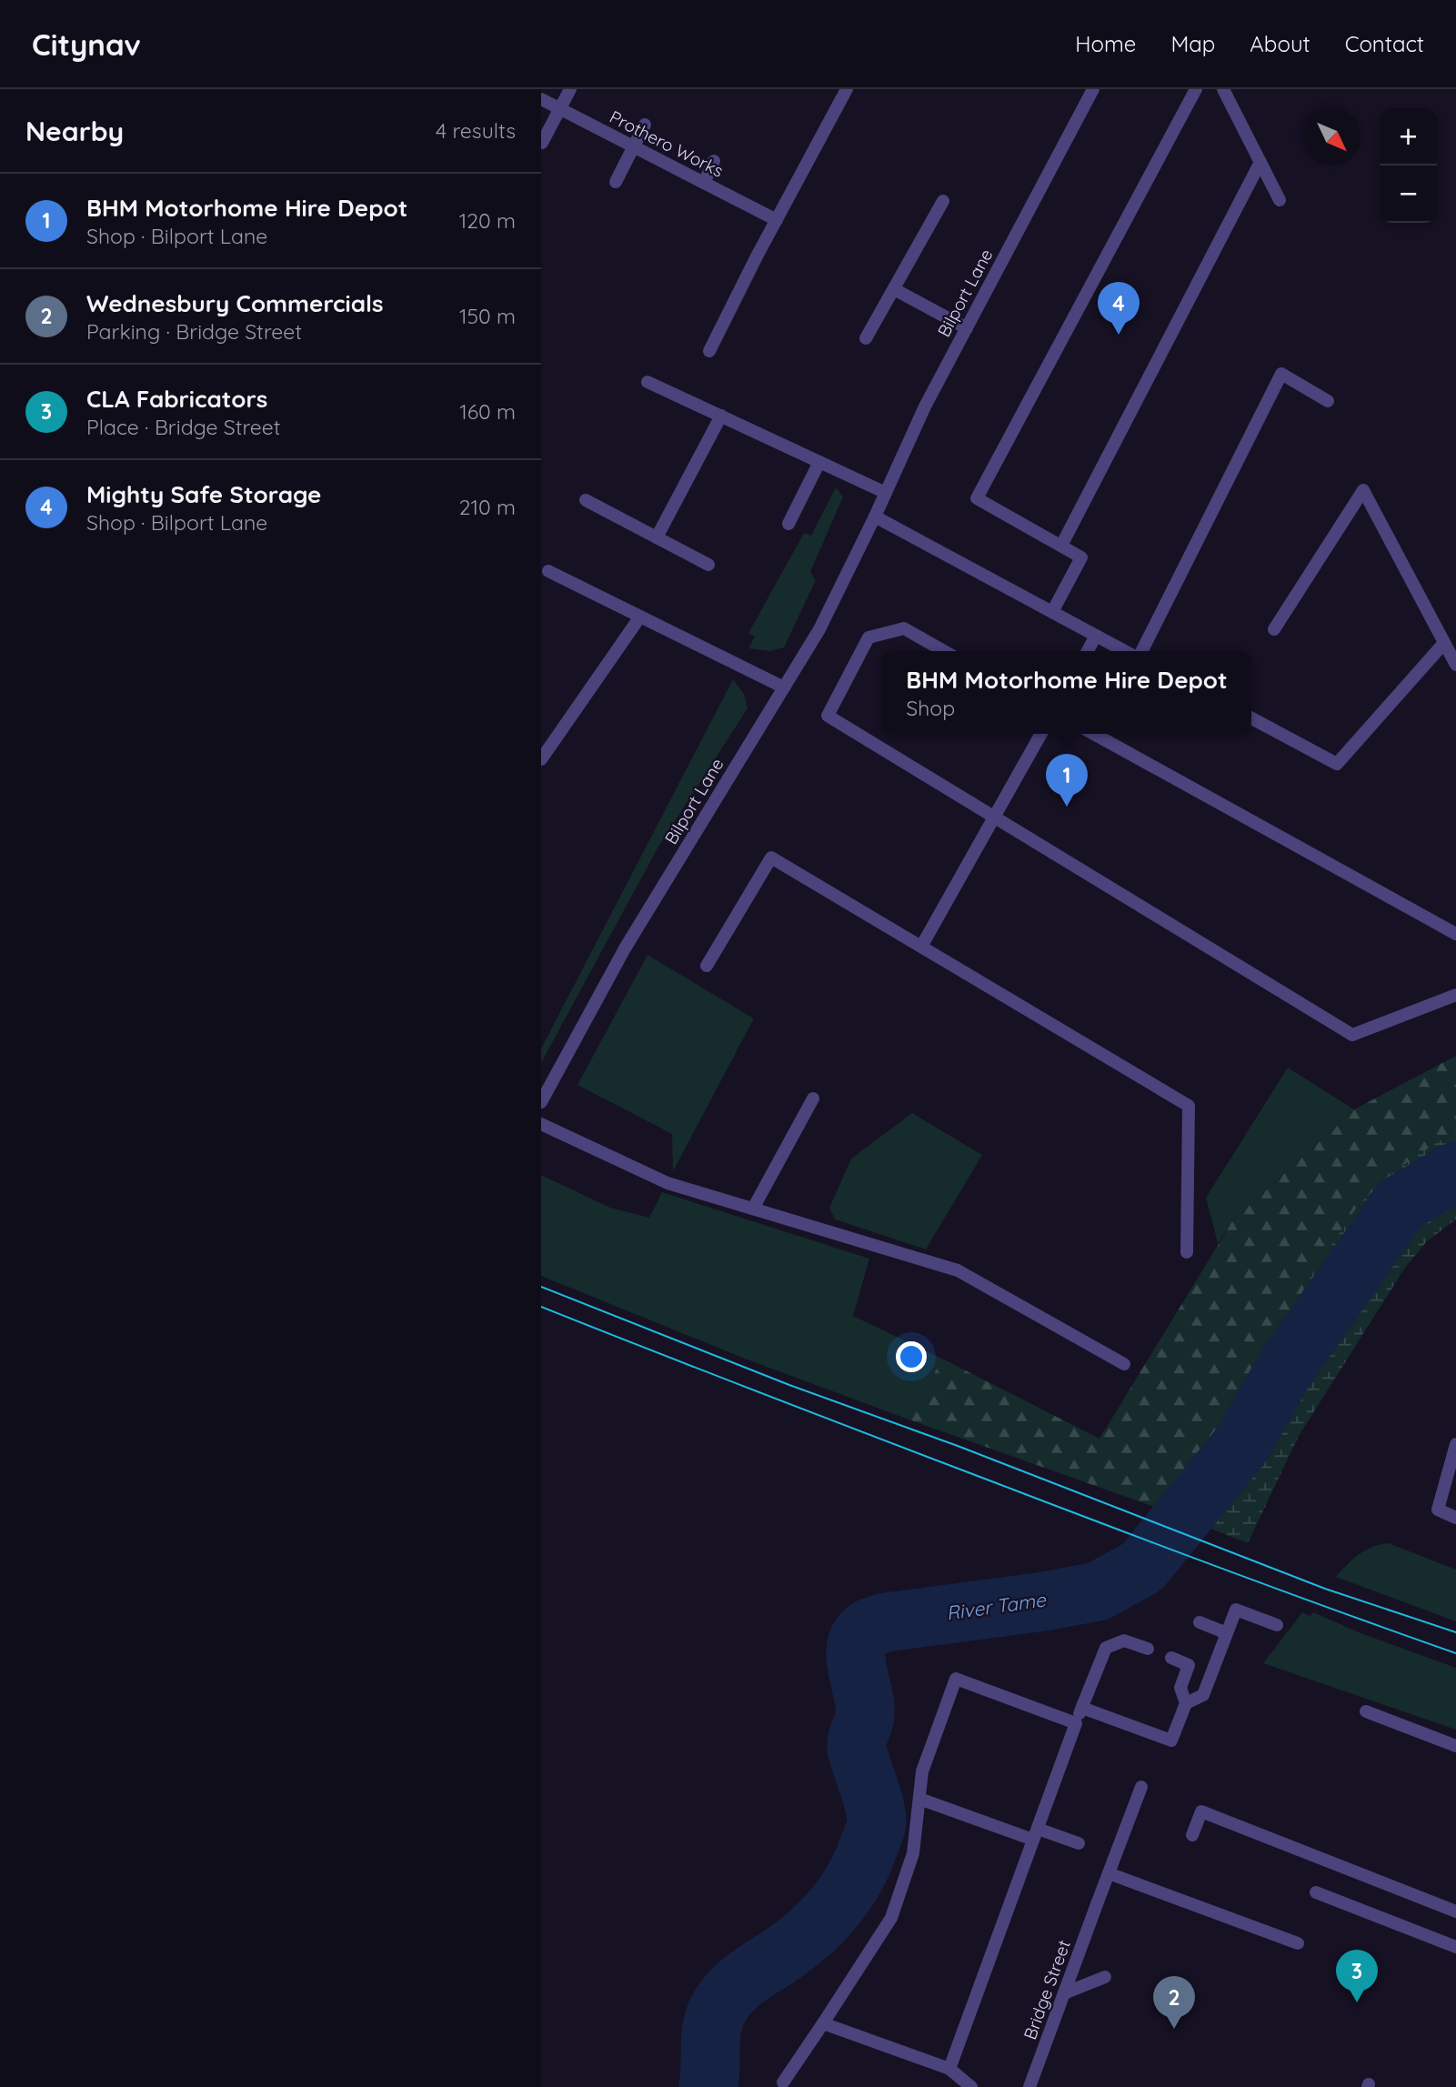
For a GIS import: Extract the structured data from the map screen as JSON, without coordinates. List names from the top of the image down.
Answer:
{
  "streets": {
    "street": ["Prothero Works", "Bilport Lane", "Bridge Street"]
  },
  "water": ["River Tame"],
  "north": "bottom right",
  "page": {
    "header": "Citynav",
    "nav": [
      "Home",
      "Map",
      "About",
      "Contact"
    ],
    "heading": ["Nearby", "4 results"],
    "map_buttons": ["+", "−"],
    "list": [
      {
        "mark": "1",
        "name": "BHM Motorhome Hire Depot",
        "note": "Shop · Bilport Lane",
        "value": "120 m"
      },
      {
        "mark": "2",
        "name": "Wednesbury Commercials",
        "note": "Parking · Bridge Street",
        "value": "150 m"
      },
      {
        "mark": "3",
        "name": "CLA Fabricators",
        "note": "Place · Bridge Street",
        "value": "160 m"
      },
      {
        "mark": "4",
        "name": "Mighty Safe Storage",
        "note": "Shop · Bilport Lane",
        "value": "210 m"
      }
    ],
    "pins": [
      "4",
      "1",
      "3",
      "2"
    ],
    "popup": ["BHM Motorhome Hire Depot", "Shop"]
  }
}
